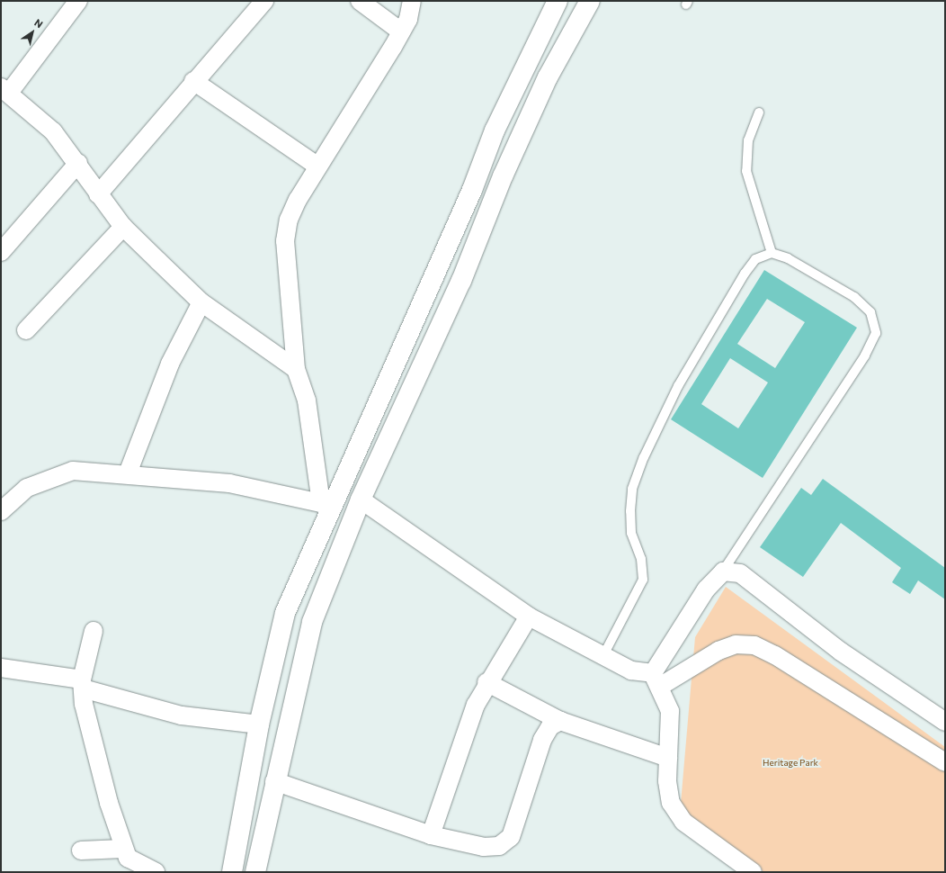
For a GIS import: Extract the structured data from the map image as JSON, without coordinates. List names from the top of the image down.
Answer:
{
  "parks": ["Heritage Park"],
  "north": "top right"
}
